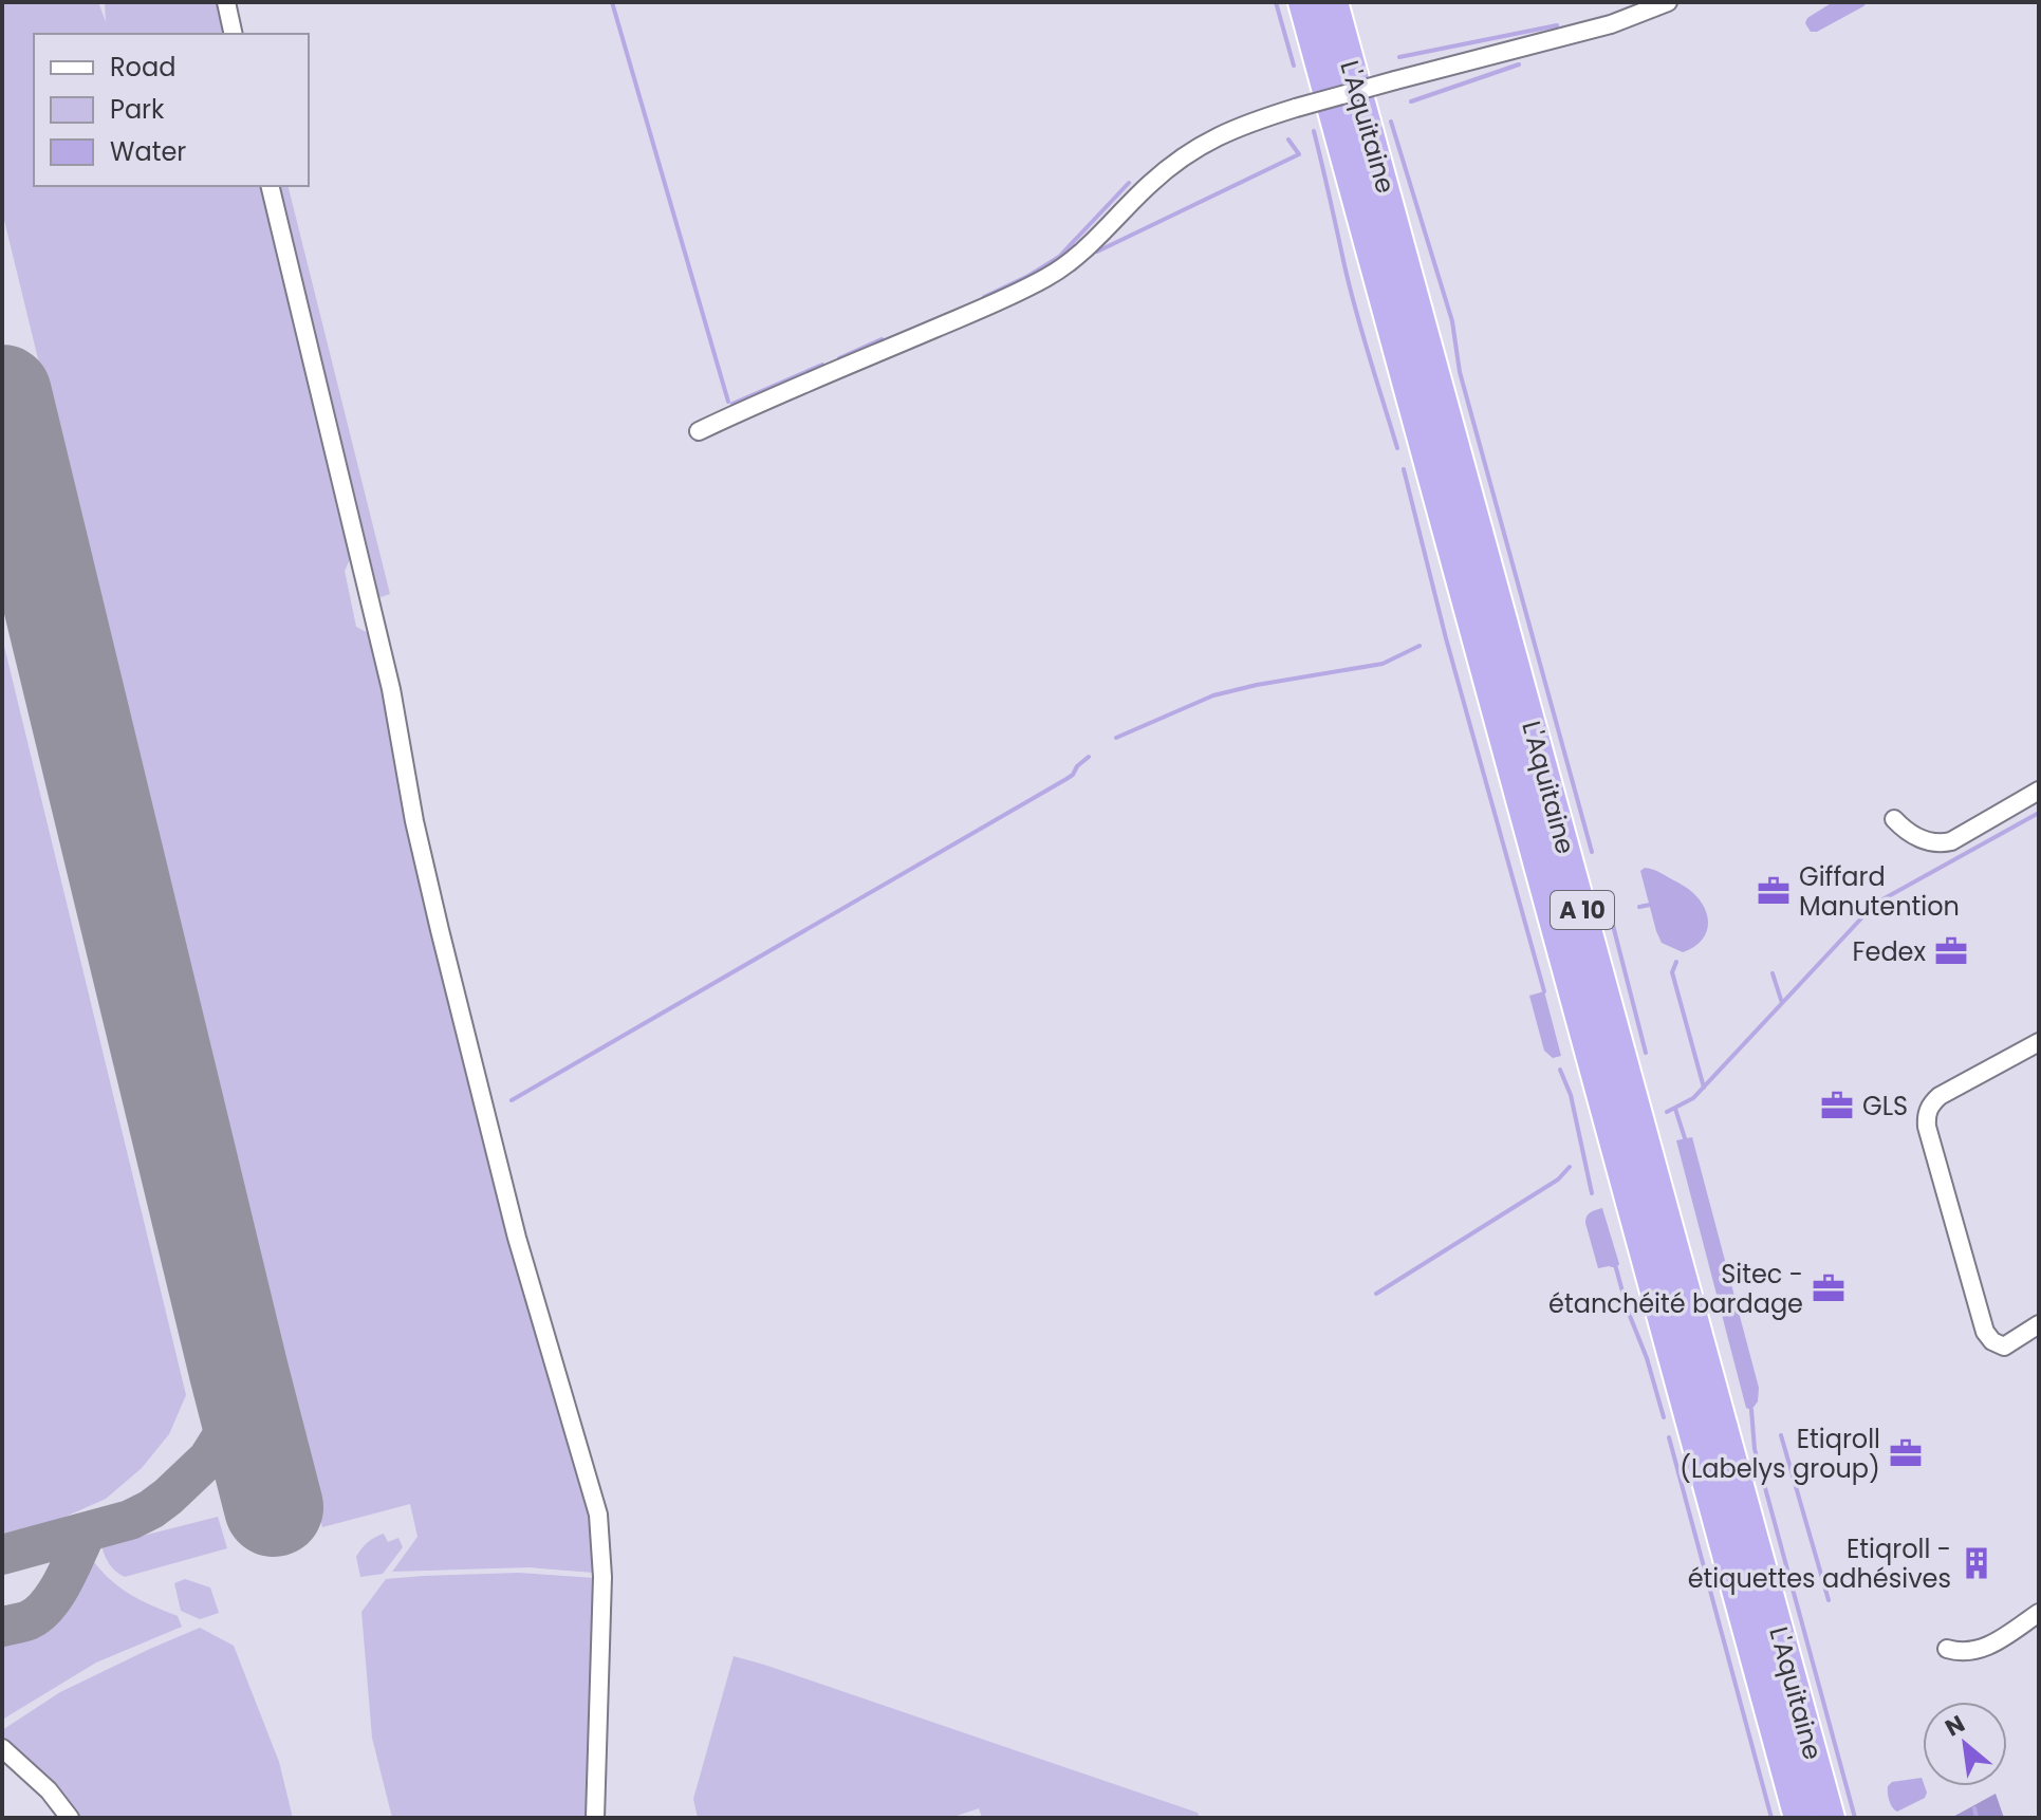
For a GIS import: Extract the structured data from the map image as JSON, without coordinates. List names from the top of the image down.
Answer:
{
  "streets": {
    "highway": ["L'Aquitaine", "A 10"]
  },
  "places": {
    "office": [
      "Giffard Manutention",
      "Fedex",
      "GLS",
      "Sitec - étanchéité bardage",
      "Etiqroll (Labelys group)"
    ],
    "building": ["Etiqroll - étiquettes adhésives"]
  },
  "legend": ["Road", "Park", "Water"],
  "north": "top left"
}
